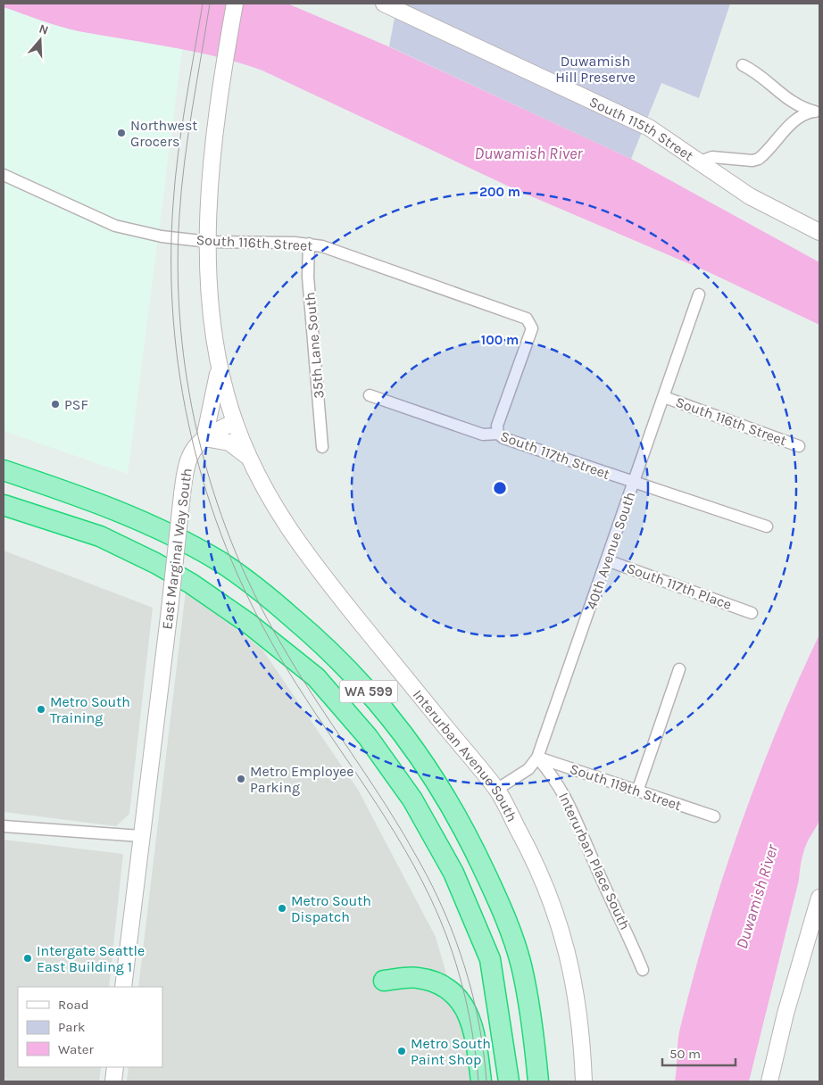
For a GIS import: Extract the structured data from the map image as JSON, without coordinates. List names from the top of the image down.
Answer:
{
  "streets": {
    "highway": ["WA 599"],
    "street": [
      "South 115th Street",
      "South 116th Street",
      "35th Lane South",
      "South 117th Street",
      "East Marginal Way South",
      "40th Avenue South",
      "South 117th Place",
      "Interurban Avenue South",
      "South 119th Street",
      "Interurban Place South"
    ]
  },
  "crossings": [
    ["South 116th Street", "35th Lane South"],
    ["South 116th Street", "South 117th Street"],
    ["South 116th Street", "40th Avenue South"],
    ["South 117th Street", "40th Avenue South"],
    ["East Marginal Way South", "Interurban Avenue South"],
    ["40th Avenue South", "South 117th Place"],
    ["40th Avenue South", "Interurban Avenue South"],
    ["40th Avenue South", "South 119th Street"],
    ["40th Avenue South", "Interurban Place South"],
    ["South 119th Street", "Interurban Place South"]
  ],
  "water": ["Duwamish River"],
  "parks": ["Duwamish Hill Preserve"],
  "places": [
    "Northwest Grocers",
    "PSF",
    "Metro South Training",
    "Metro Employee Parking",
    "Metro South Dispatch",
    "Intergate Seattle East Building 1",
    "Metro South Paint Shop"
  ],
  "legend": ["Road", "Park", "Water"],
  "scale_bar": "50 m",
  "north": "top",
  "rings": ["200 m", "100 m"]
}
